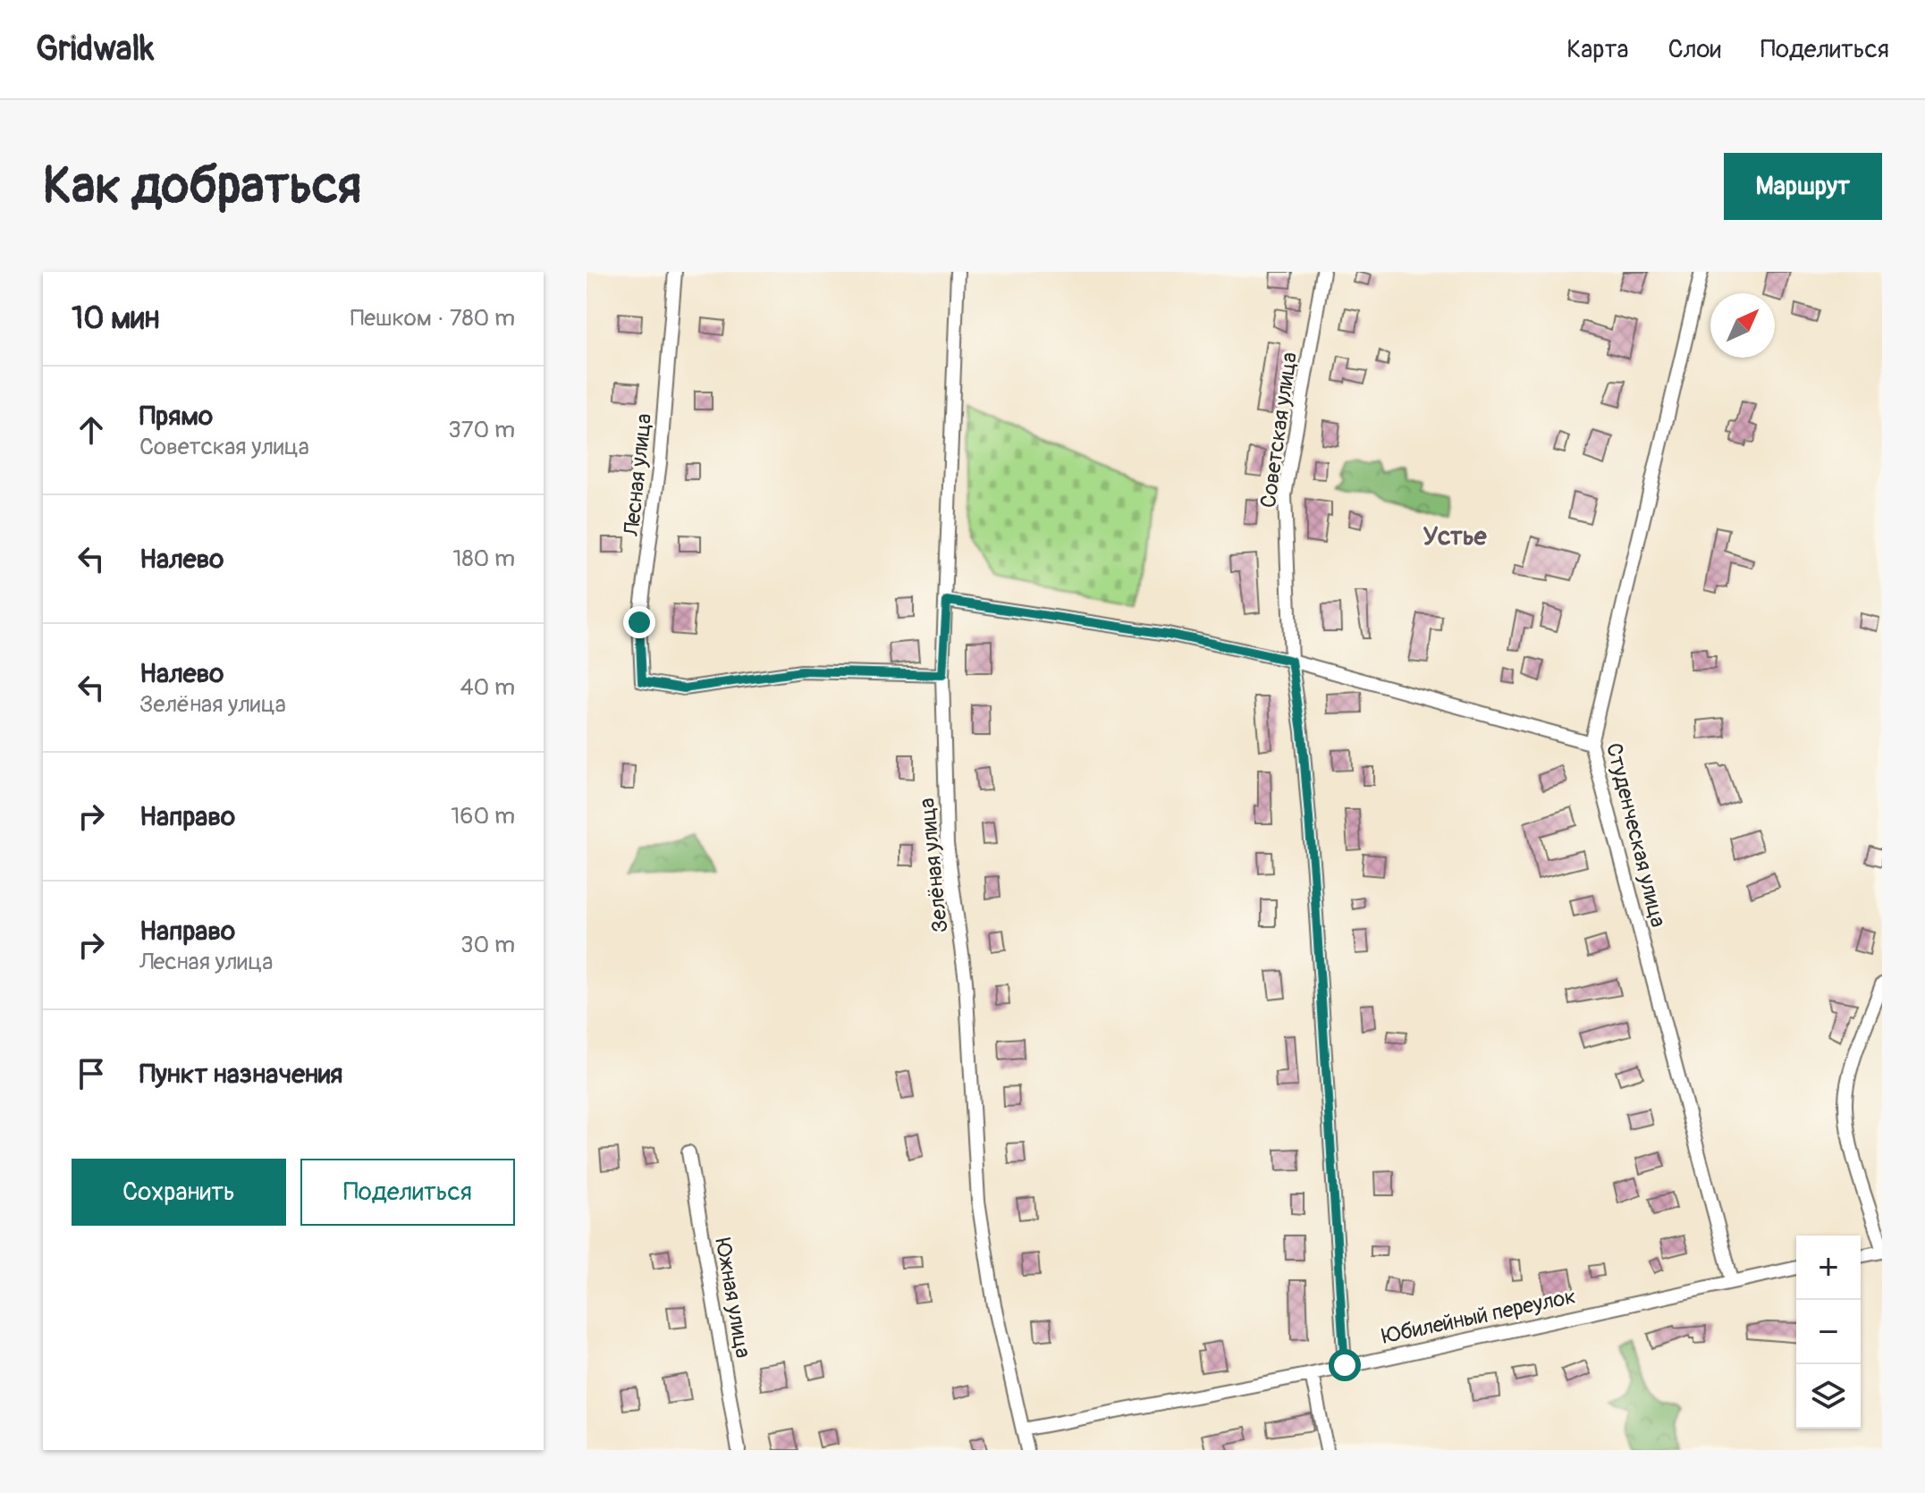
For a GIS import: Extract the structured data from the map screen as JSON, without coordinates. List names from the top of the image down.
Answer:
{
  "streets": {
    "street": [
      "Советская улица",
      "Лесная улица",
      "Студенческая улица",
      "Зелёная улица",
      "Южная улица",
      "Юбилейный переулок"
    ]
  },
  "crossings": [
    ["Советская улица", "Юбилейный переулок"],
    ["Лесная улица", "Зелёная улица"],
    ["Студенческая улица", "Юбилейный переулок"],
    ["Зелёная улица", "Юбилейный переулок"]
  ],
  "districts": ["Устье"],
  "north": "top right",
  "page": {
    "header": "Gridwalk",
    "nav": ["Карта", "Слои", "Поделиться"],
    "buttons": [
      "Маршрут",
      ["Сохранить", "Поделиться"]
    ],
    "title": "Как добраться",
    "heading": ["10 мин", "Пешком · 780 m"],
    "list": [
      ["Прямо", "Советская улица", "370 m"],
      ["Налево", "180 m"],
      ["Налево", "Зелёная улица", "40 m"],
      ["Направо", "160 m"],
      ["Направо", "Лесная улица", "30 m"],
      "Пункт назначения"
    ],
    "map_buttons": ["+", "−"]
  }
}
